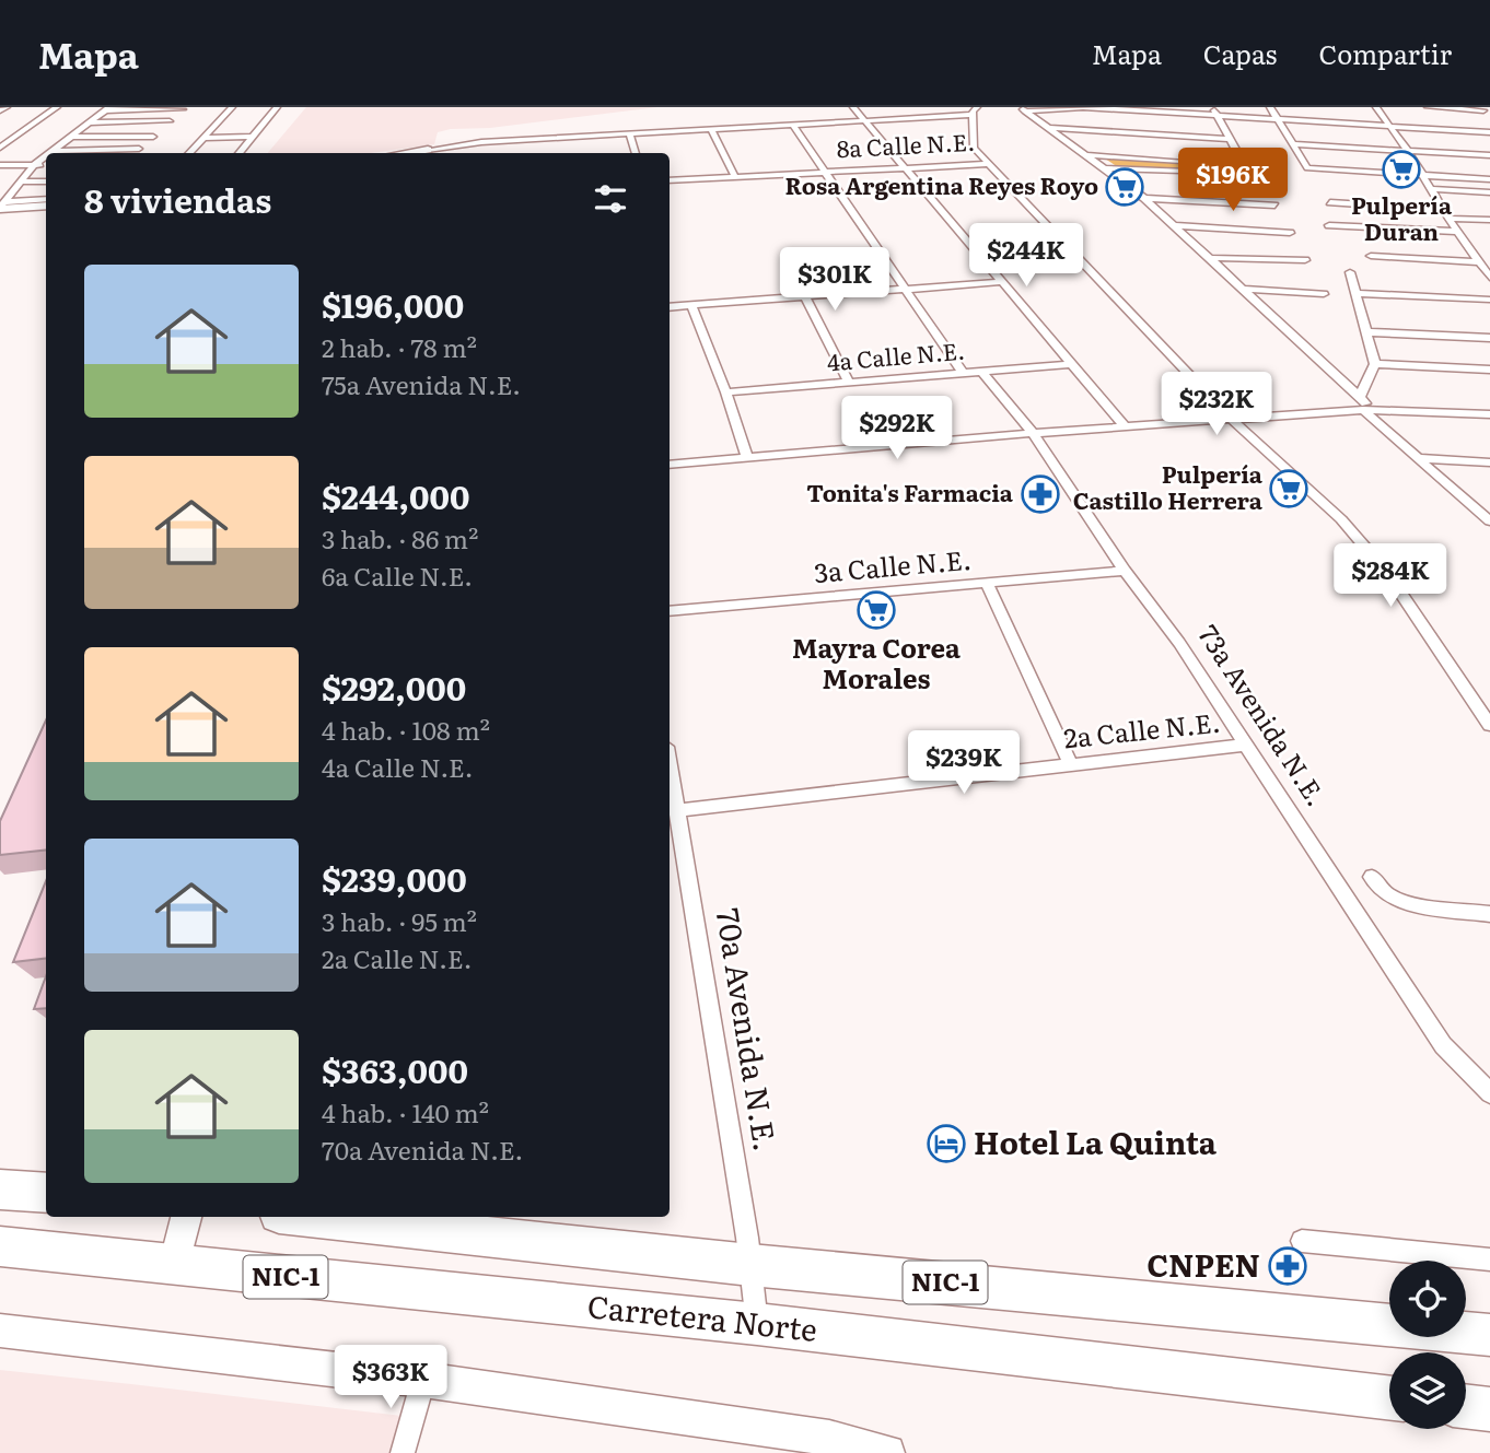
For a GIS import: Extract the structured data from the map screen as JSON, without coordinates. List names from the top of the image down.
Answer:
{
  "streets": {
    "highway": ["NIC-1", "Carretera Norte"],
    "street": [
      "8a Calle N.E.",
      "4a Calle N.E.",
      "3a Calle N.E.",
      "73a Avenida N.E.",
      "2a Calle N.E.",
      "70a Avenida N.E."
    ]
  },
  "crossings": [
    ["4a Calle N.E.", "73a Avenida N.E."],
    ["3a Calle N.E.", "73a Avenida N.E."],
    ["73a Avenida N.E.", "2a Calle N.E."],
    ["2a Calle N.E.", "70a Avenida N.E."],
    ["70a Avenida N.E.", "Carretera Norte"]
  ],
  "places": {
    "supermarket": [
      "Pulpería Duran",
      "Rosa Argentina Reyes Royo",
      "Pulpería Castillo Herrera",
      "Mayra Corea Morales"
    ],
    "pharmacy": ["Tonita's Farmacia", "CNPEN"],
    "hotel": ["Hotel La Quinta"]
  },
  "page": {
    "header": "Mapa",
    "nav": ["Mapa", "Capas", "Compartir"],
    "price": [
      "$196K",
      "$244K",
      "$301K",
      "$232K",
      "$292K",
      "$284K",
      "$239K",
      "$363K"
    ],
    "heading": "8 viviendas",
    "list": [
      {
        "name": "$196,000",
        "note": "2 hab. · 78 m² · 75a Avenida N.E."
      },
      {
        "name": "$244,000",
        "note": "3 hab. · 86 m² · 6a Calle N.E."
      },
      {
        "name": "$292,000",
        "note": "4 hab. · 108 m² · 4a Calle N.E."
      },
      {
        "name": "$239,000",
        "note": "3 hab. · 95 m² · 2a Calle N.E."
      },
      {
        "name": "$363,000",
        "note": "4 hab. · 140 m² · 70a Avenida N.E."
      }
    ]
  }
}
